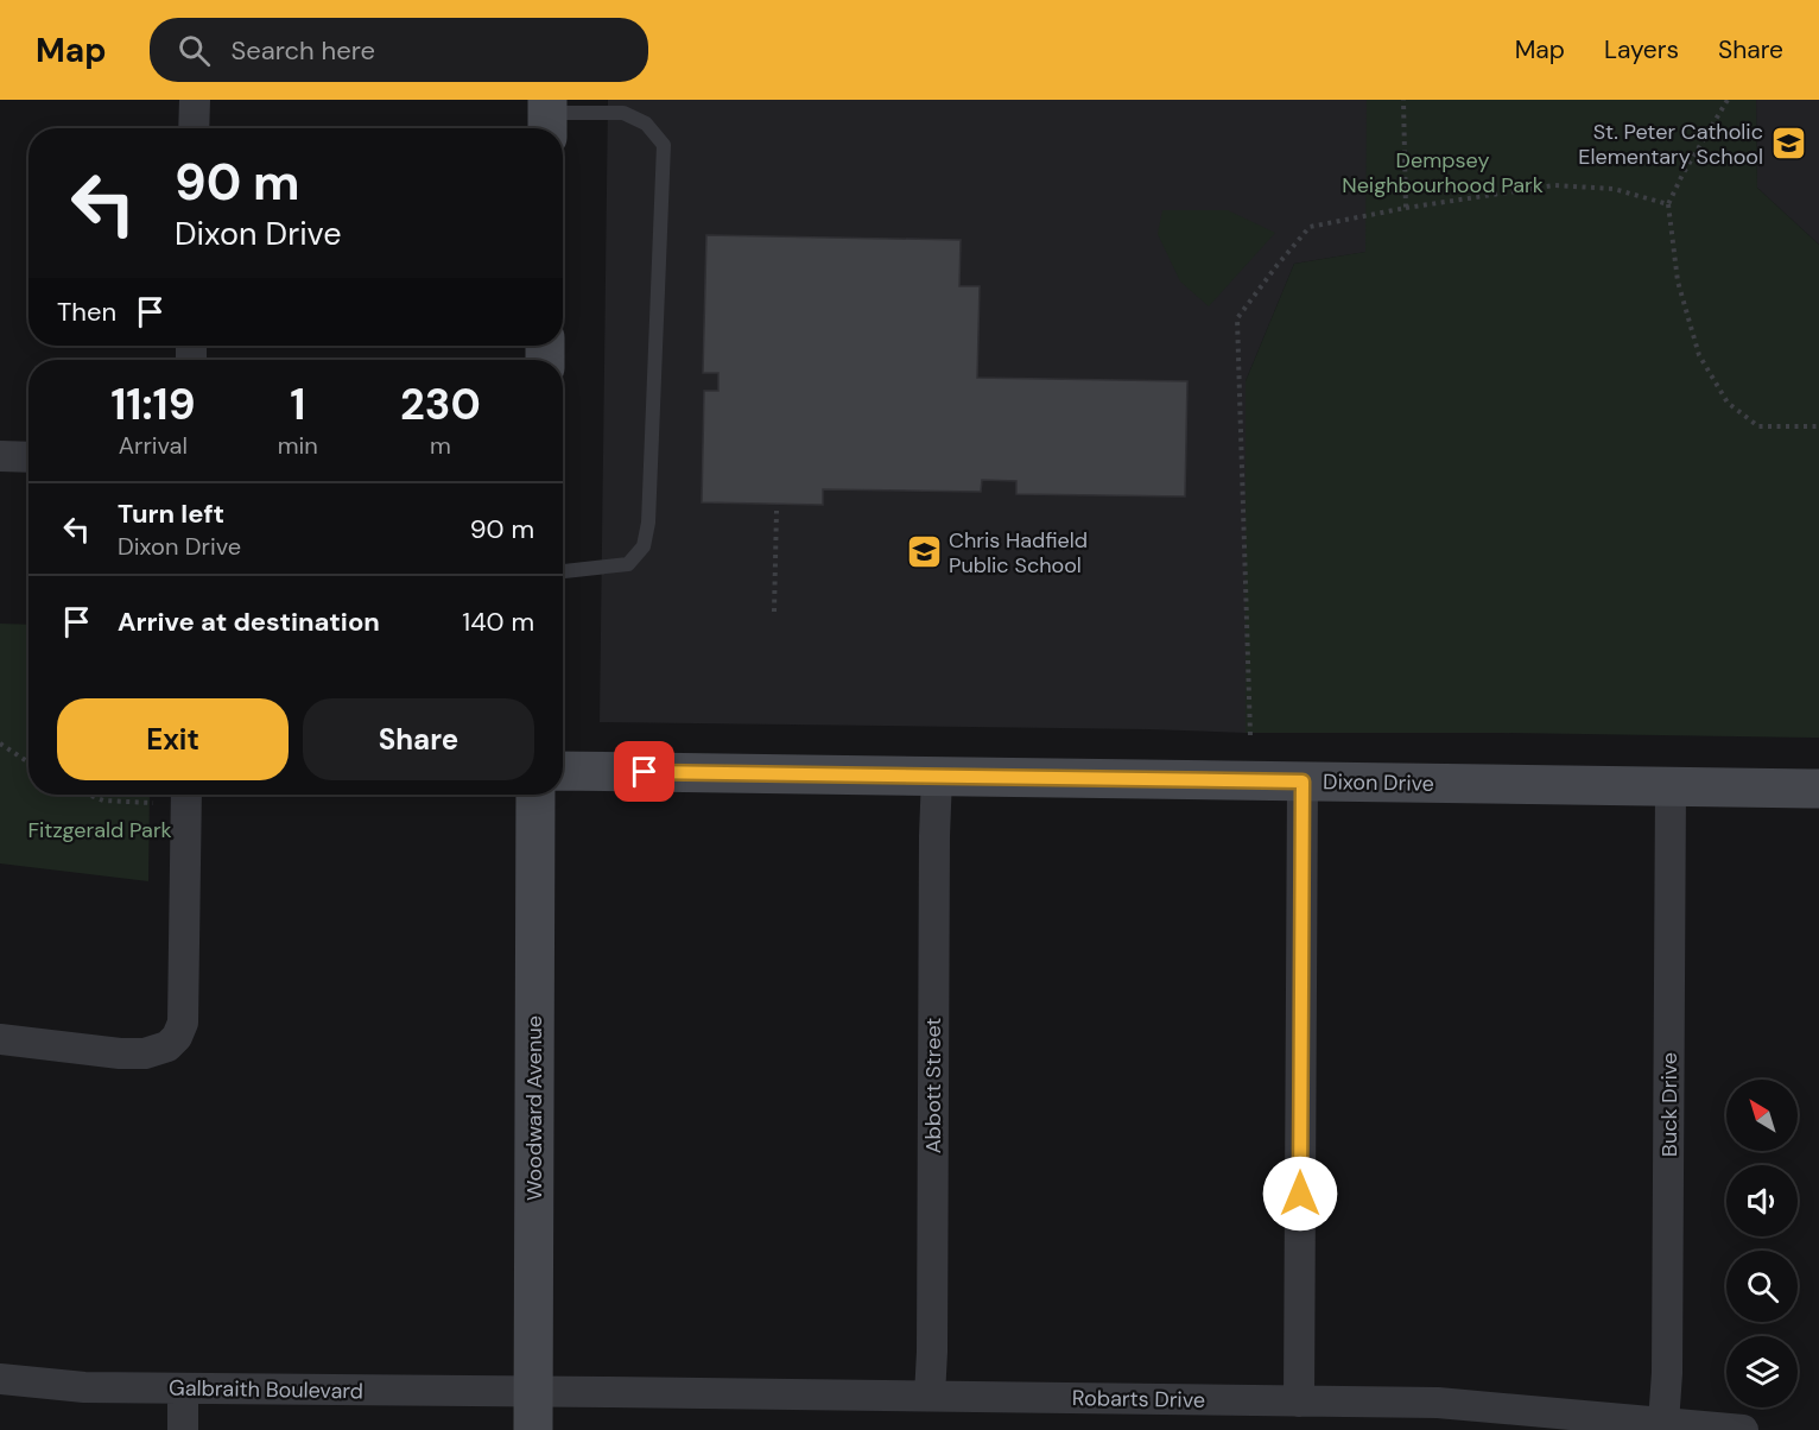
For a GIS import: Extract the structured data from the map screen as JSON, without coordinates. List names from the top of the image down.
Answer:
{
  "streets": {
    "street": [
      "Dixon Drive",
      "Abbott Street",
      "Buck Drive",
      "Woodward Avenue",
      "Galbraith Boulevard",
      "Robarts Drive"
    ]
  },
  "crossings": [
    ["Dixon Drive", "Abbott Street"],
    ["Dixon Drive", "Buck Drive"],
    ["Abbott Street", "Robarts Drive"],
    ["Buck Drive", "Robarts Drive"],
    ["Woodward Avenue", "Galbraith Boulevard"],
    ["Woodward Avenue", "Robarts Drive"],
    ["Galbraith Boulevard", "Robarts Drive"]
  ],
  "parks": ["Dempsey Neighbourhood Park", "Fitzgerald Park"],
  "places": {
    "school or university": ["St. Peter Catholic Elementary School", "Chris Hadfield Public School"]
  },
  "north": "top left",
  "page": {
    "header": "Map",
    "search": "Search here",
    "nav": ["Map", "Layers", "Share"],
    "turn": ["90 m", "Dixon Drive"],
    "then": "Then",
    "eta": [
      "11:19",
      "Arrival",
      "1",
      "min",
      "230",
      "m"
    ],
    "list": [
      {
        "name": "Turn left",
        "note": "Dixon Drive",
        "value": "90 m"
      },
      {
        "name": "Arrive at destination",
        "value": "140 m"
      }
    ],
    "buttons": ["Exit", "Share"]
  }
}
